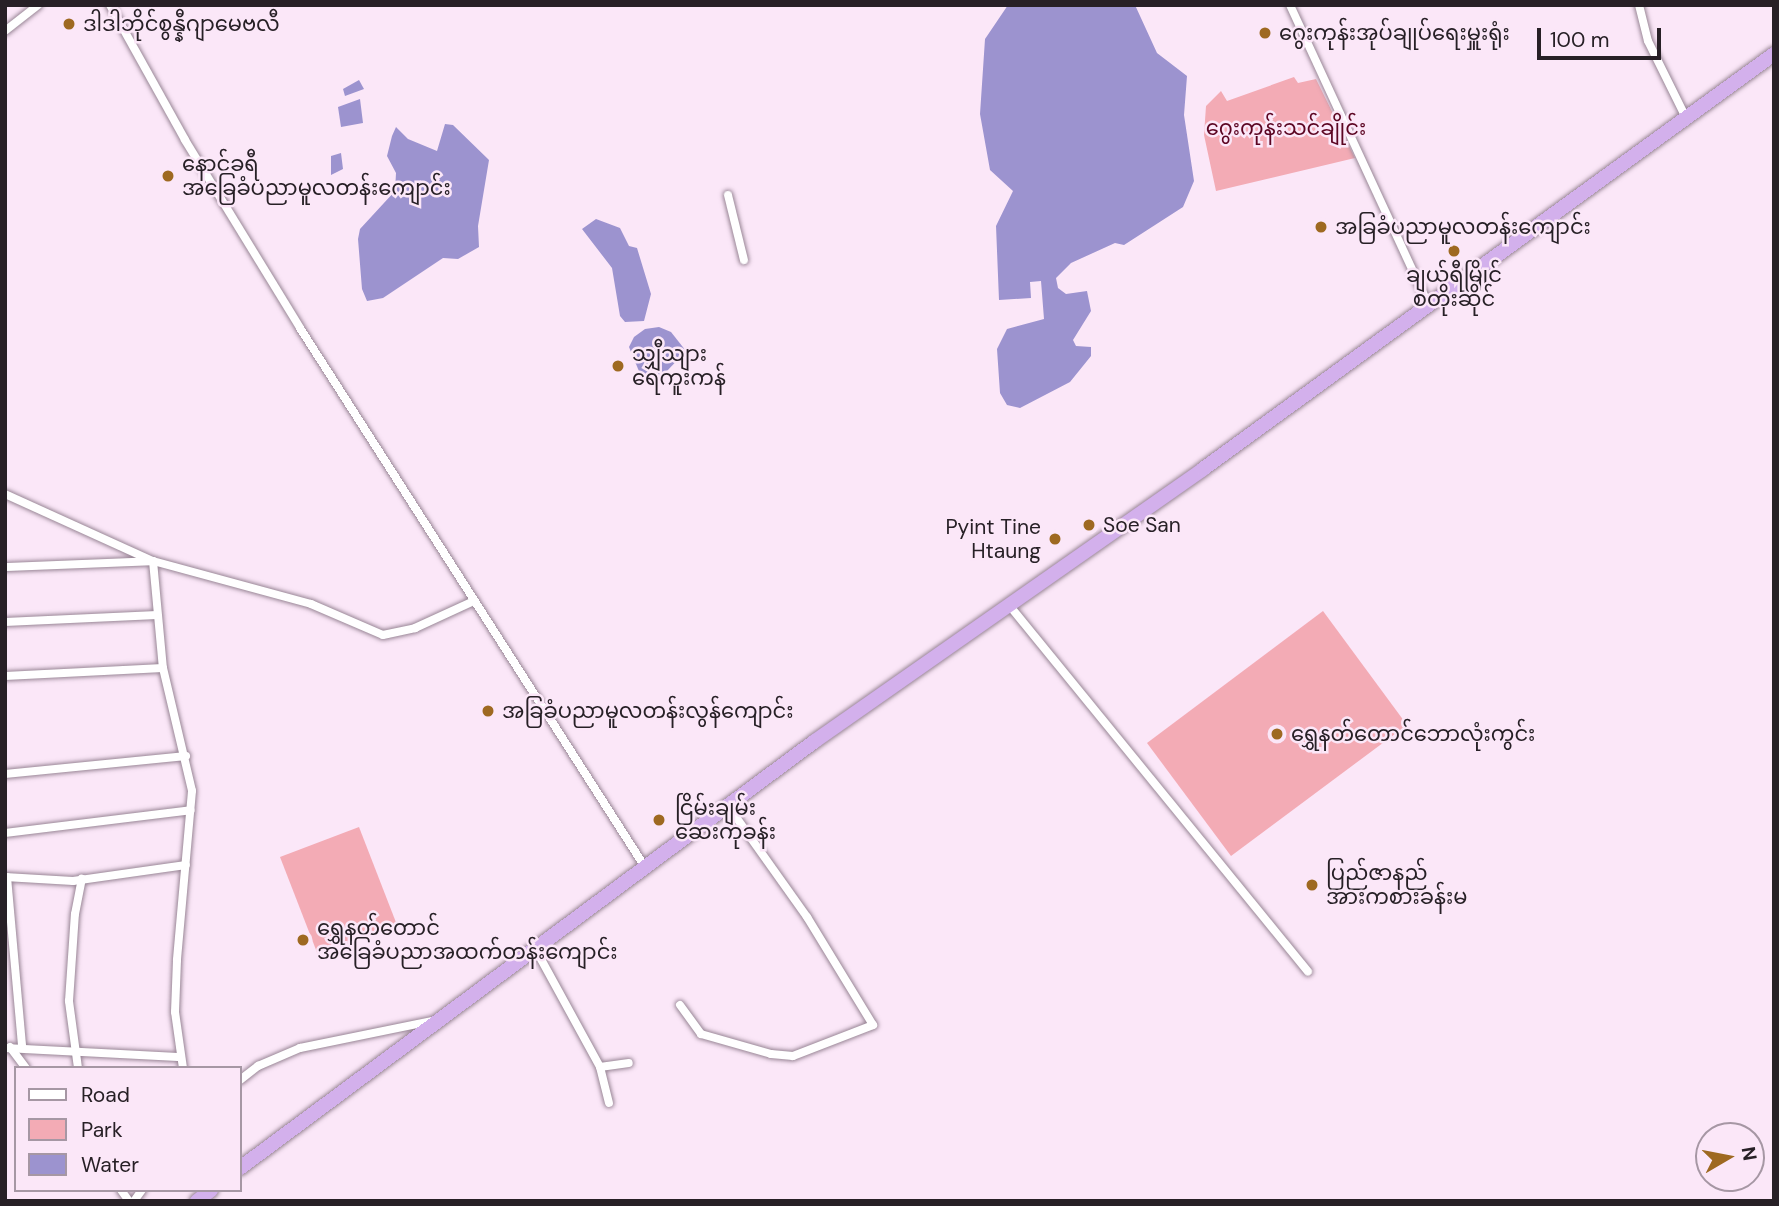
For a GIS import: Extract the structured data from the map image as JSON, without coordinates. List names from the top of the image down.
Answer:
{
  "parks": ["ဂွေးကုန်းသင်ချိုင်း"],
  "places": [
    "ဒါဒါဘိုင်စွန္နီဂျာမေဗလီ",
    "ဂွေးကုန်းအုပ်ချုပ်ရေးမှူးရုံး",
    "နောင်ခရီ အခြေခံပညာမူလတန်းကျောင်း",
    "အခြခံပညာမူလတန်းကျောင်း",
    "ချယ်ရီမြိုင် စတိုးဆိုင်",
    "သျှီသျား ရေကူးကန်",
    "Soe San",
    "Pyint Tine Htaung",
    "အခြခံပညာမူလတန်းလွန်ကျောင်း",
    "ရွှေနတ်တောင်ဘောလုံးကွင်း",
    "ငြိမ်းချမ်း ဆေးကုခန်း",
    "ပြည်ဇာနည် အားကစားခန်းမ",
    "ရွှေနတ်တောင် အခြေခံပညာအထက်တန်းကျောင်း"
  ],
  "legend": ["Road", "Park", "Water"],
  "scale_bar": "100 m",
  "north": "right"
}
